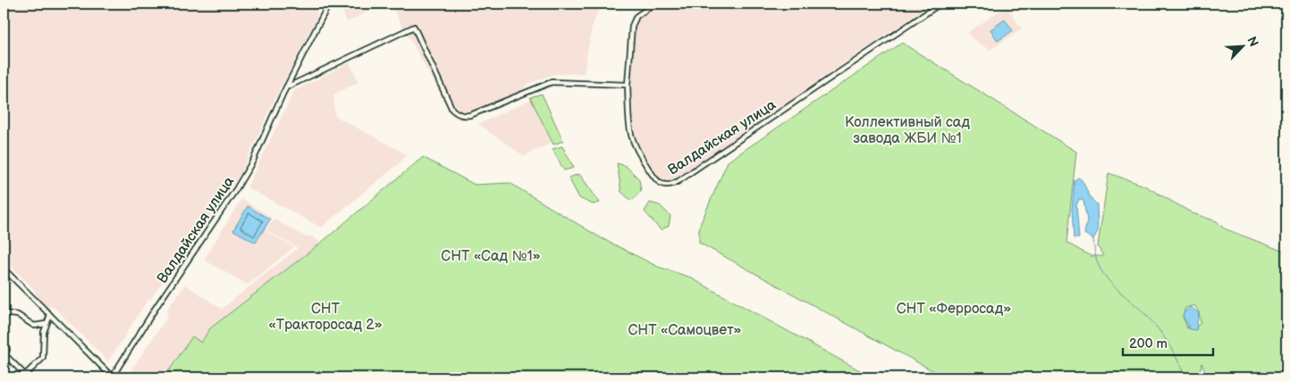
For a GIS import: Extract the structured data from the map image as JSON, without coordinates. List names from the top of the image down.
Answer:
{
  "streets": {
    "street": ["Валдайская улица"]
  },
  "parks": [
    "Коллективный сад завода ЖБИ №1",
    "СНТ «Сад №1»",
    "СНТ «Тракторосад 2»",
    "СНТ «Ферросад»",
    "СНТ «Самоцвет»"
  ],
  "scale_bar": "200 m",
  "north": "top right"
}
